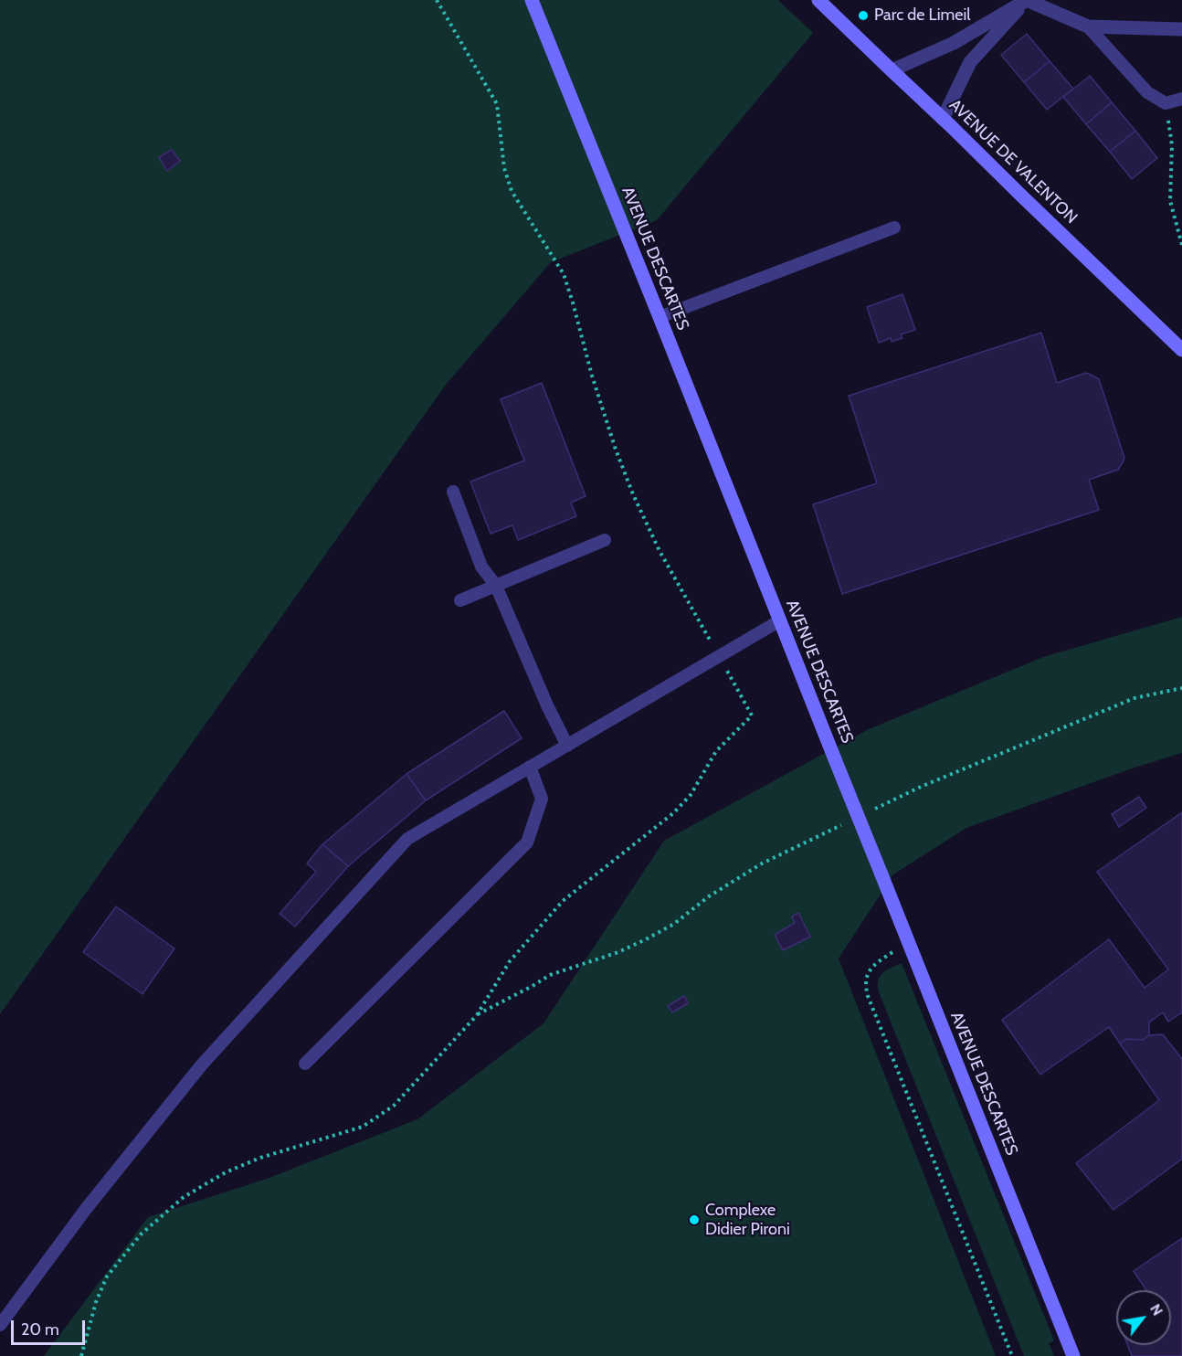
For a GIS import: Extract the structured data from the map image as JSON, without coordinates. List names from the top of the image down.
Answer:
{
  "streets": {
    "main road": ["AVENUE DE VALENTON", "AVENUE DESCARTES"]
  },
  "places": ["Parc de Limeil", "Complexe Didier Pironi"],
  "scale_bar": "20 m",
  "north": "top right"
}
